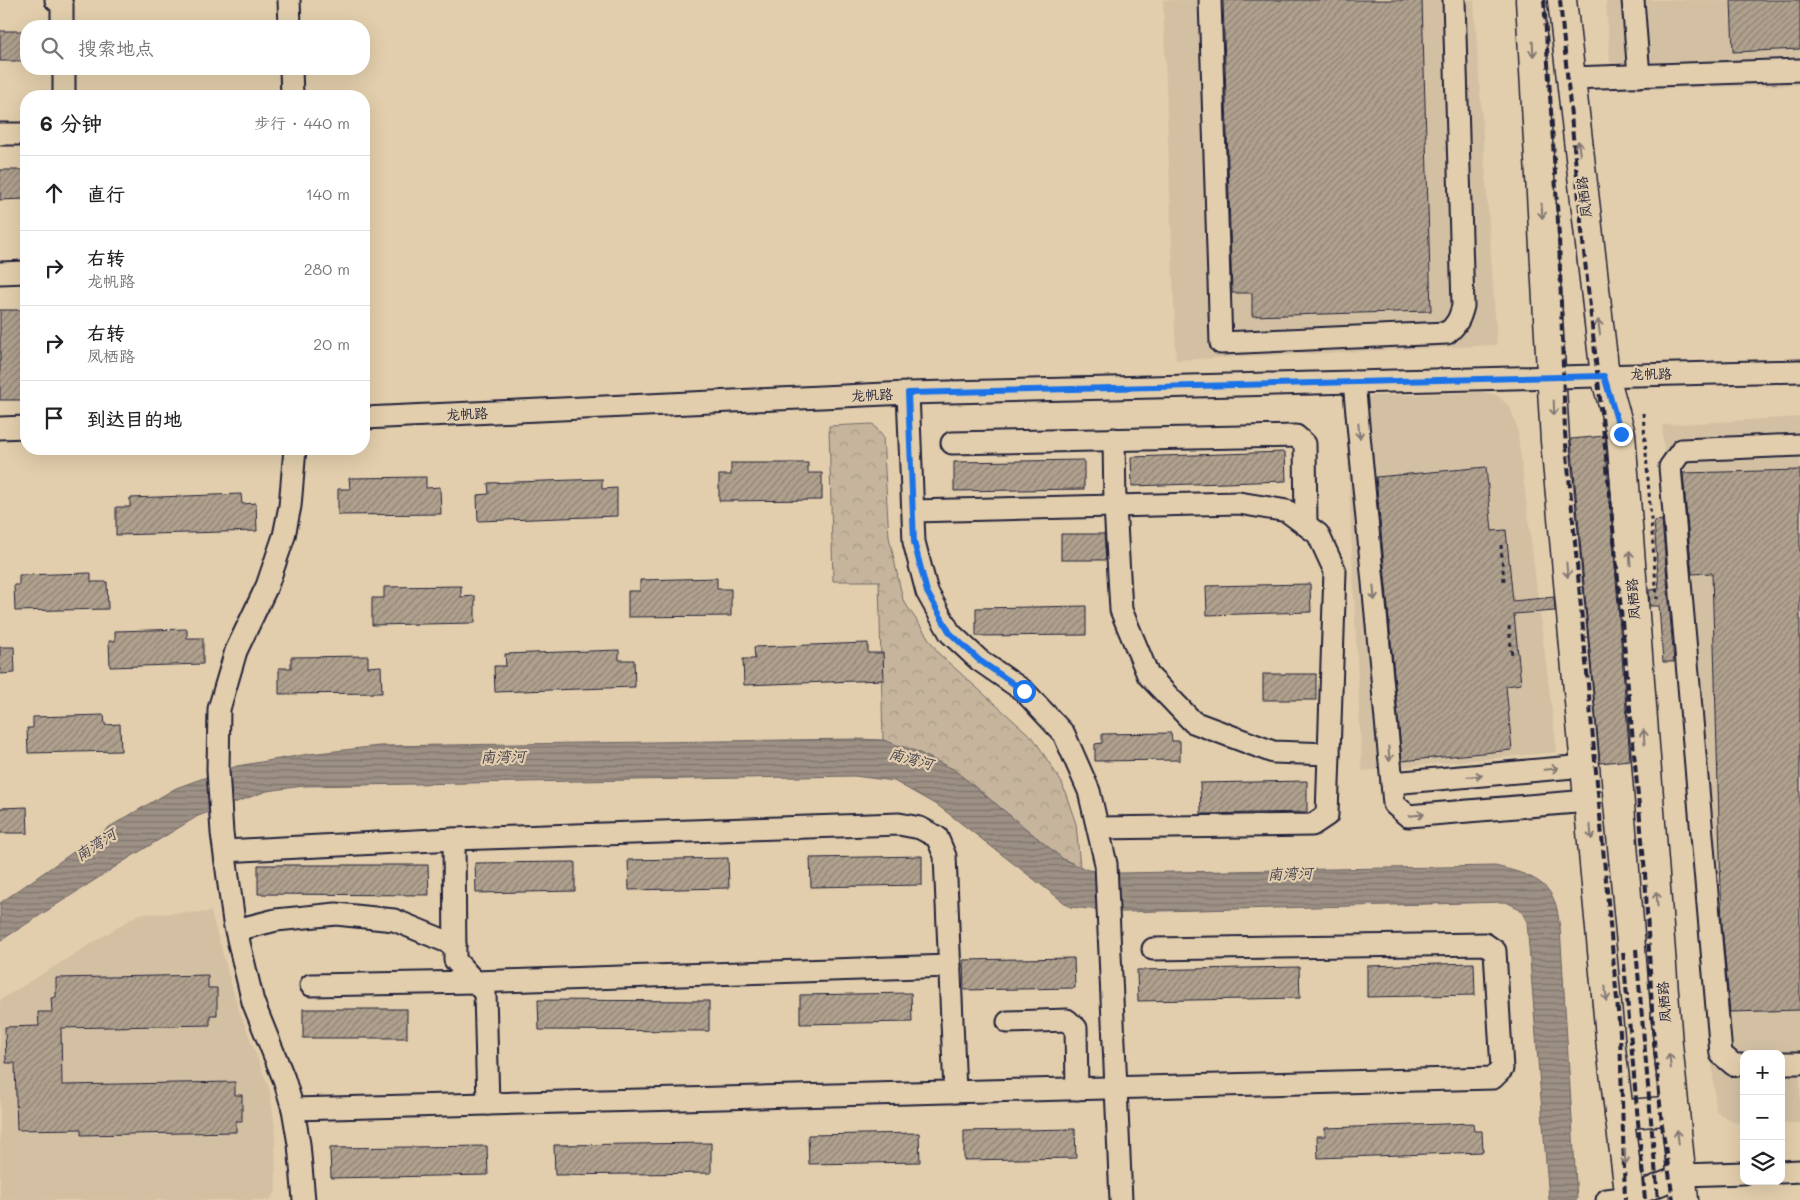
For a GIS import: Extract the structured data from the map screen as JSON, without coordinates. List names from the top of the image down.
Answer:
{
  "streets": {
    "main road": ["凤栖路"],
    "street": ["龙帆路"]
  },
  "crossings": [
    ["凤栖路", "龙帆路"]
  ],
  "water": ["南湾河"],
  "page": {
    "search": "搜索地点",
    "heading": ["6 分钟", "步行 · 440 m"],
    "list": [
      ["直行", "140 m"],
      ["右转", "龙帆路", "280 m"],
      ["右转", "凤栖路", "20 m"],
      "到达目的地"
    ],
    "map_buttons": ["+", "−"]
  }
}
